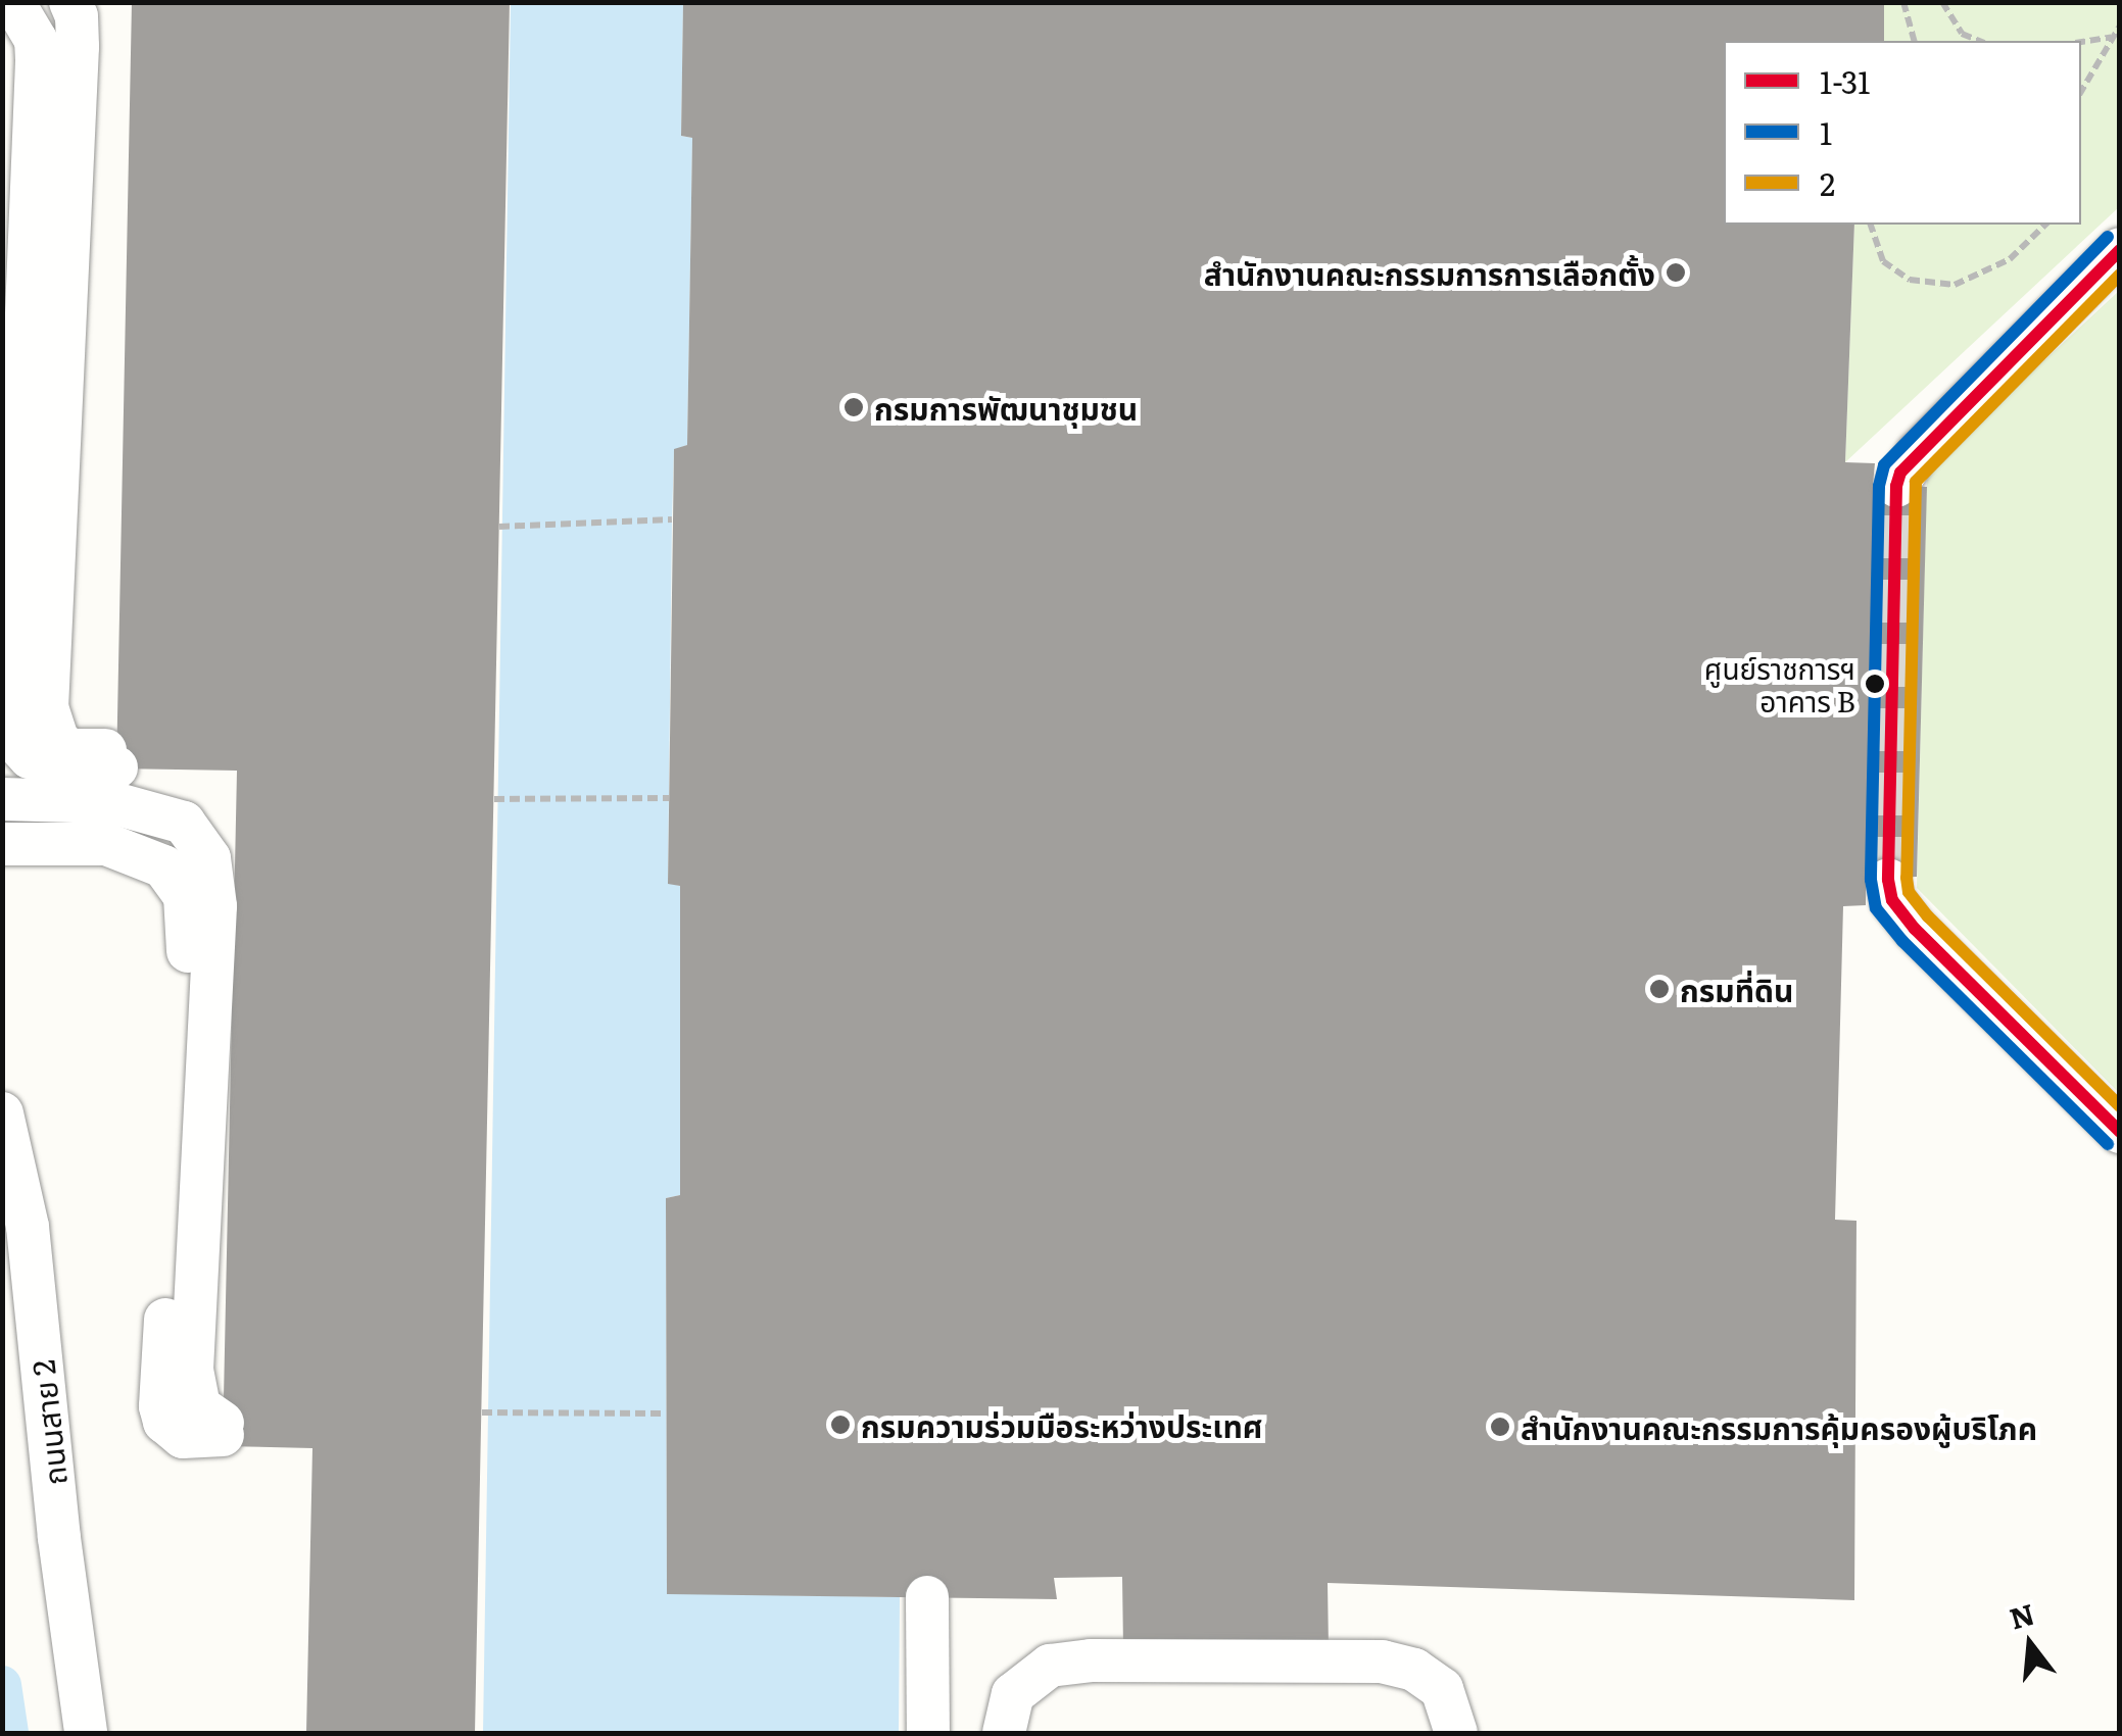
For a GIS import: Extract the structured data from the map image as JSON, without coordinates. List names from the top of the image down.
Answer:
{
  "streets": {
    "street": ["ถนนสาย 2"]
  },
  "places": [
    "สำนักงานคณะกรรมการการเลือกตั้ง",
    "กรมการพัฒนาชุมชน",
    "ศูนย์ราชการฯ อาคาร B",
    "กรมที่ดิน",
    "กรมความร่วมมือระหว่างประเทศ",
    "สำนักงานคณะกรรมการคุ้มครองผู้บริโภค"
  ],
  "lines": ["transit line 1", "transit line 1-31", "transit line 2"],
  "legend": ["1-31", "1", "2"],
  "north": "top"
}
